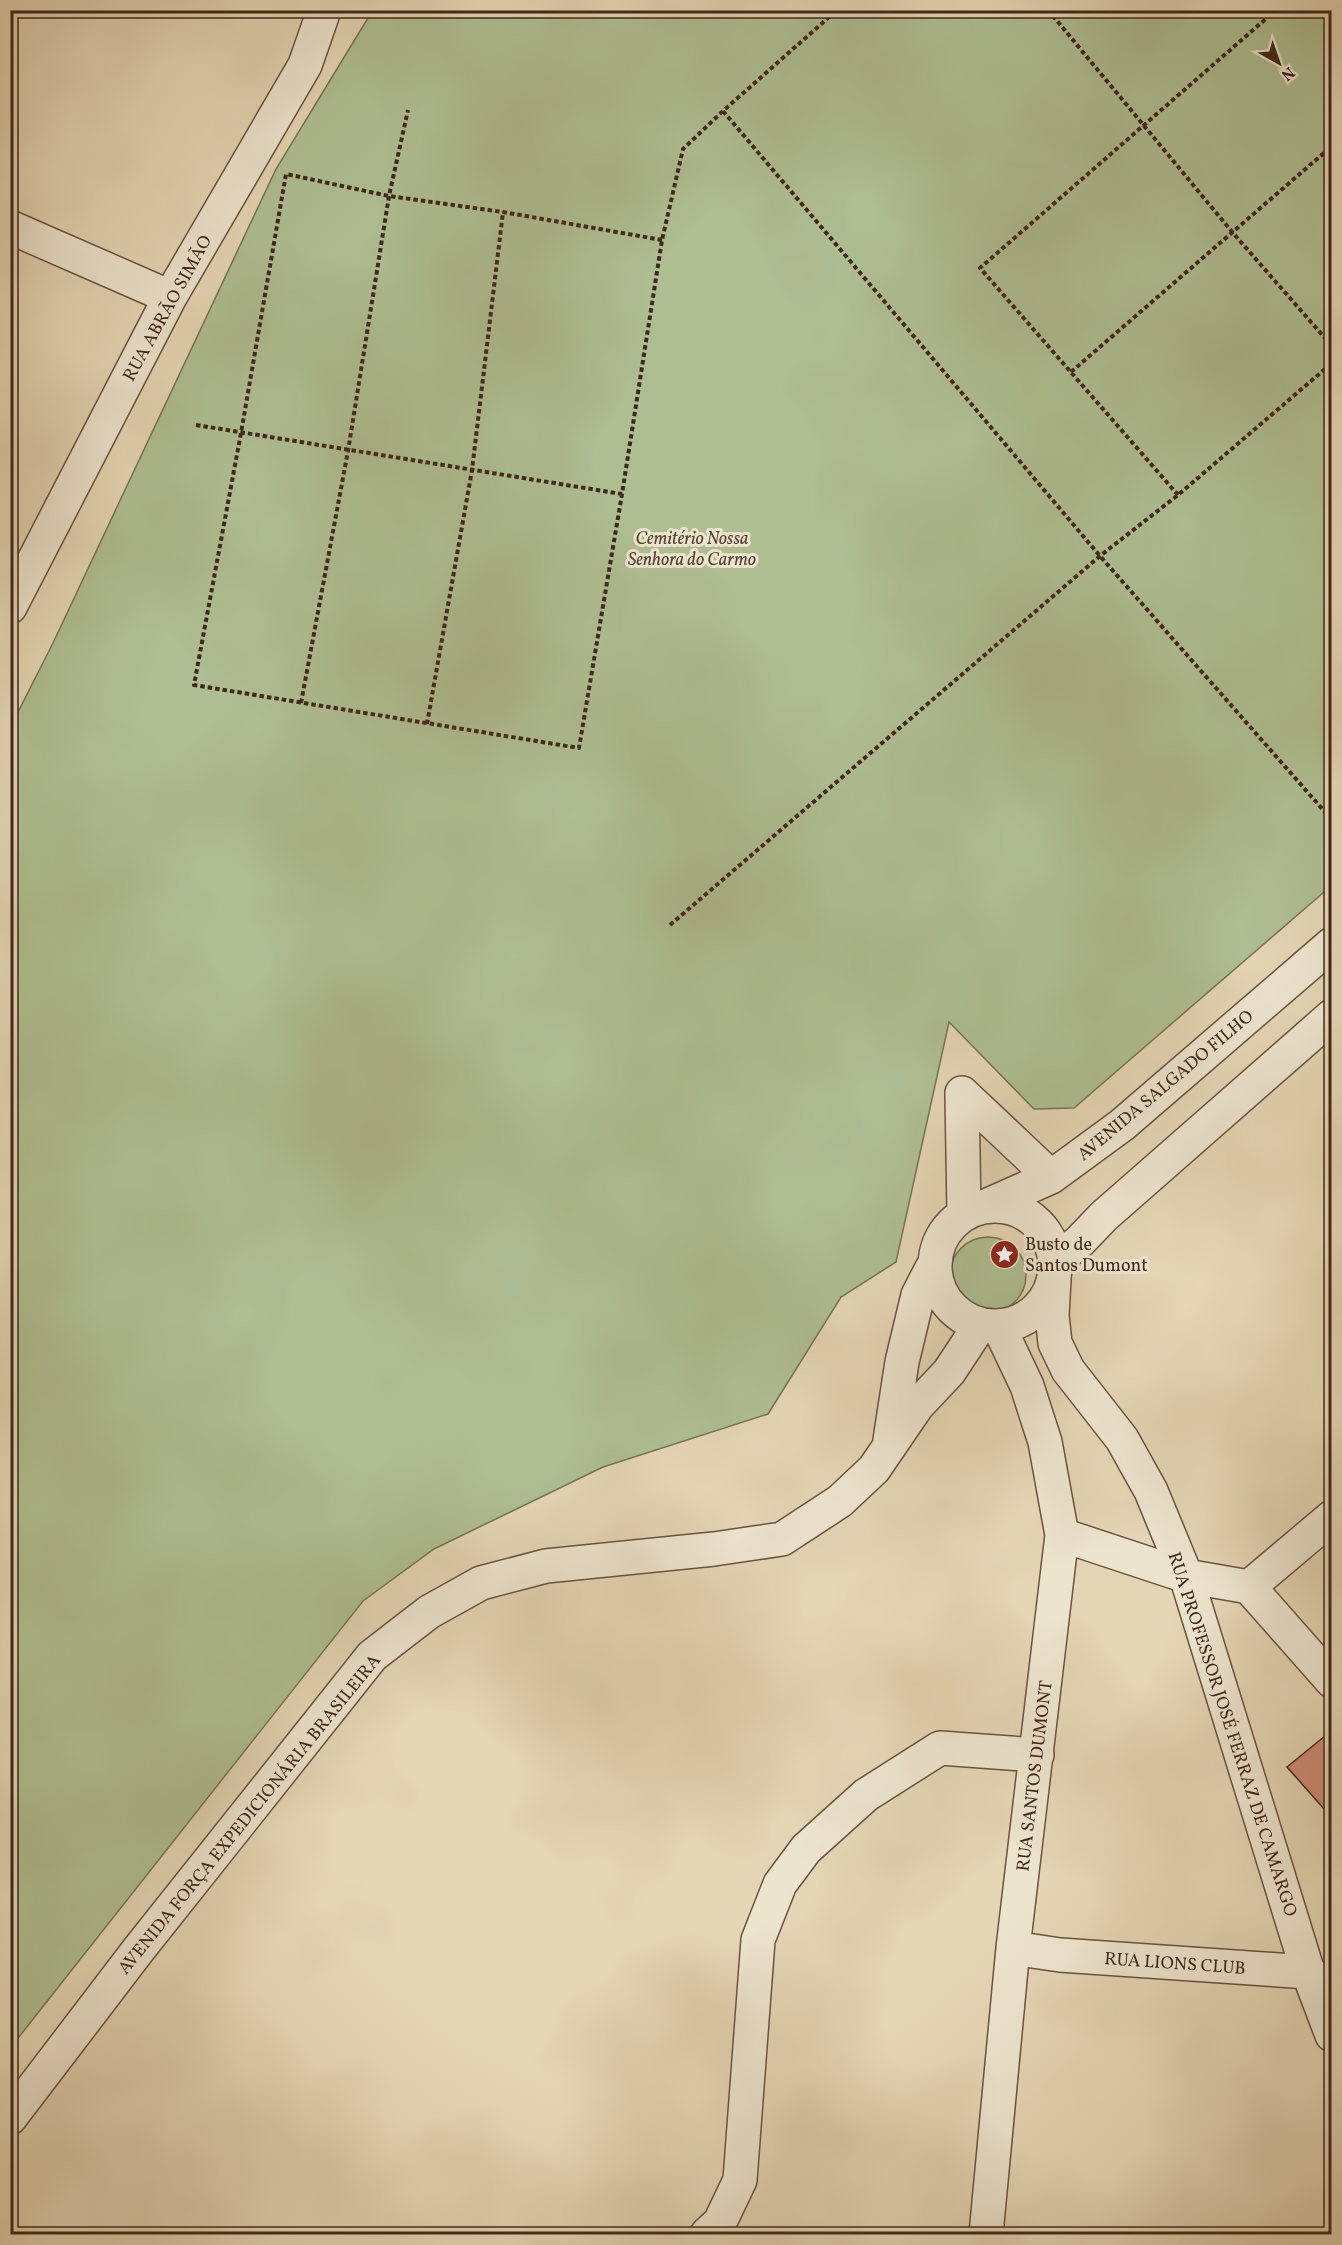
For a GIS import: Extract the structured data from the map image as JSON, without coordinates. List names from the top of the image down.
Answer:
{
  "streets": {
    "street": [
      "RUA ABRÃO SIMÃO",
      "AVENIDA SALGADO FILHO",
      "RUA PROFESSOR JOSÉ FERRAZ DE CAMARGO",
      "RUA SANTOS DUMONT",
      "AVENIDA FORÇA EXPEDICIONÁRIA BRASILEIRA",
      "RUA LIONS CLUB"
    ]
  },
  "crossings": [
    ["AVENIDA SALGADO FILHO", "RUA PROFESSOR JOSÉ FERRAZ DE CAMARGO"],
    ["AVENIDA SALGADO FILHO", "RUA SANTOS DUMONT"],
    ["AVENIDA SALGADO FILHO", "AVENIDA FORÇA EXPEDICIONÁRIA BRASILEIRA"],
    ["RUA PROFESSOR JOSÉ FERRAZ DE CAMARGO", "RUA SANTOS DUMONT"],
    ["RUA PROFESSOR JOSÉ FERRAZ DE CAMARGO", "AVENIDA FORÇA EXPEDICIONÁRIA BRASILEIRA"],
    ["RUA PROFESSOR JOSÉ FERRAZ DE CAMARGO", "RUA LIONS CLUB"],
    ["RUA SANTOS DUMONT", "AVENIDA FORÇA EXPEDICIONÁRIA BRASILEIRA"],
    ["RUA SANTOS DUMONT", "RUA LIONS CLUB"]
  ],
  "parks": ["Cemitério Nossa Senhora do Carmo"],
  "places": {
    "place": ["Busto de Santos Dumont"]
  },
  "north": "bottom right"
}
